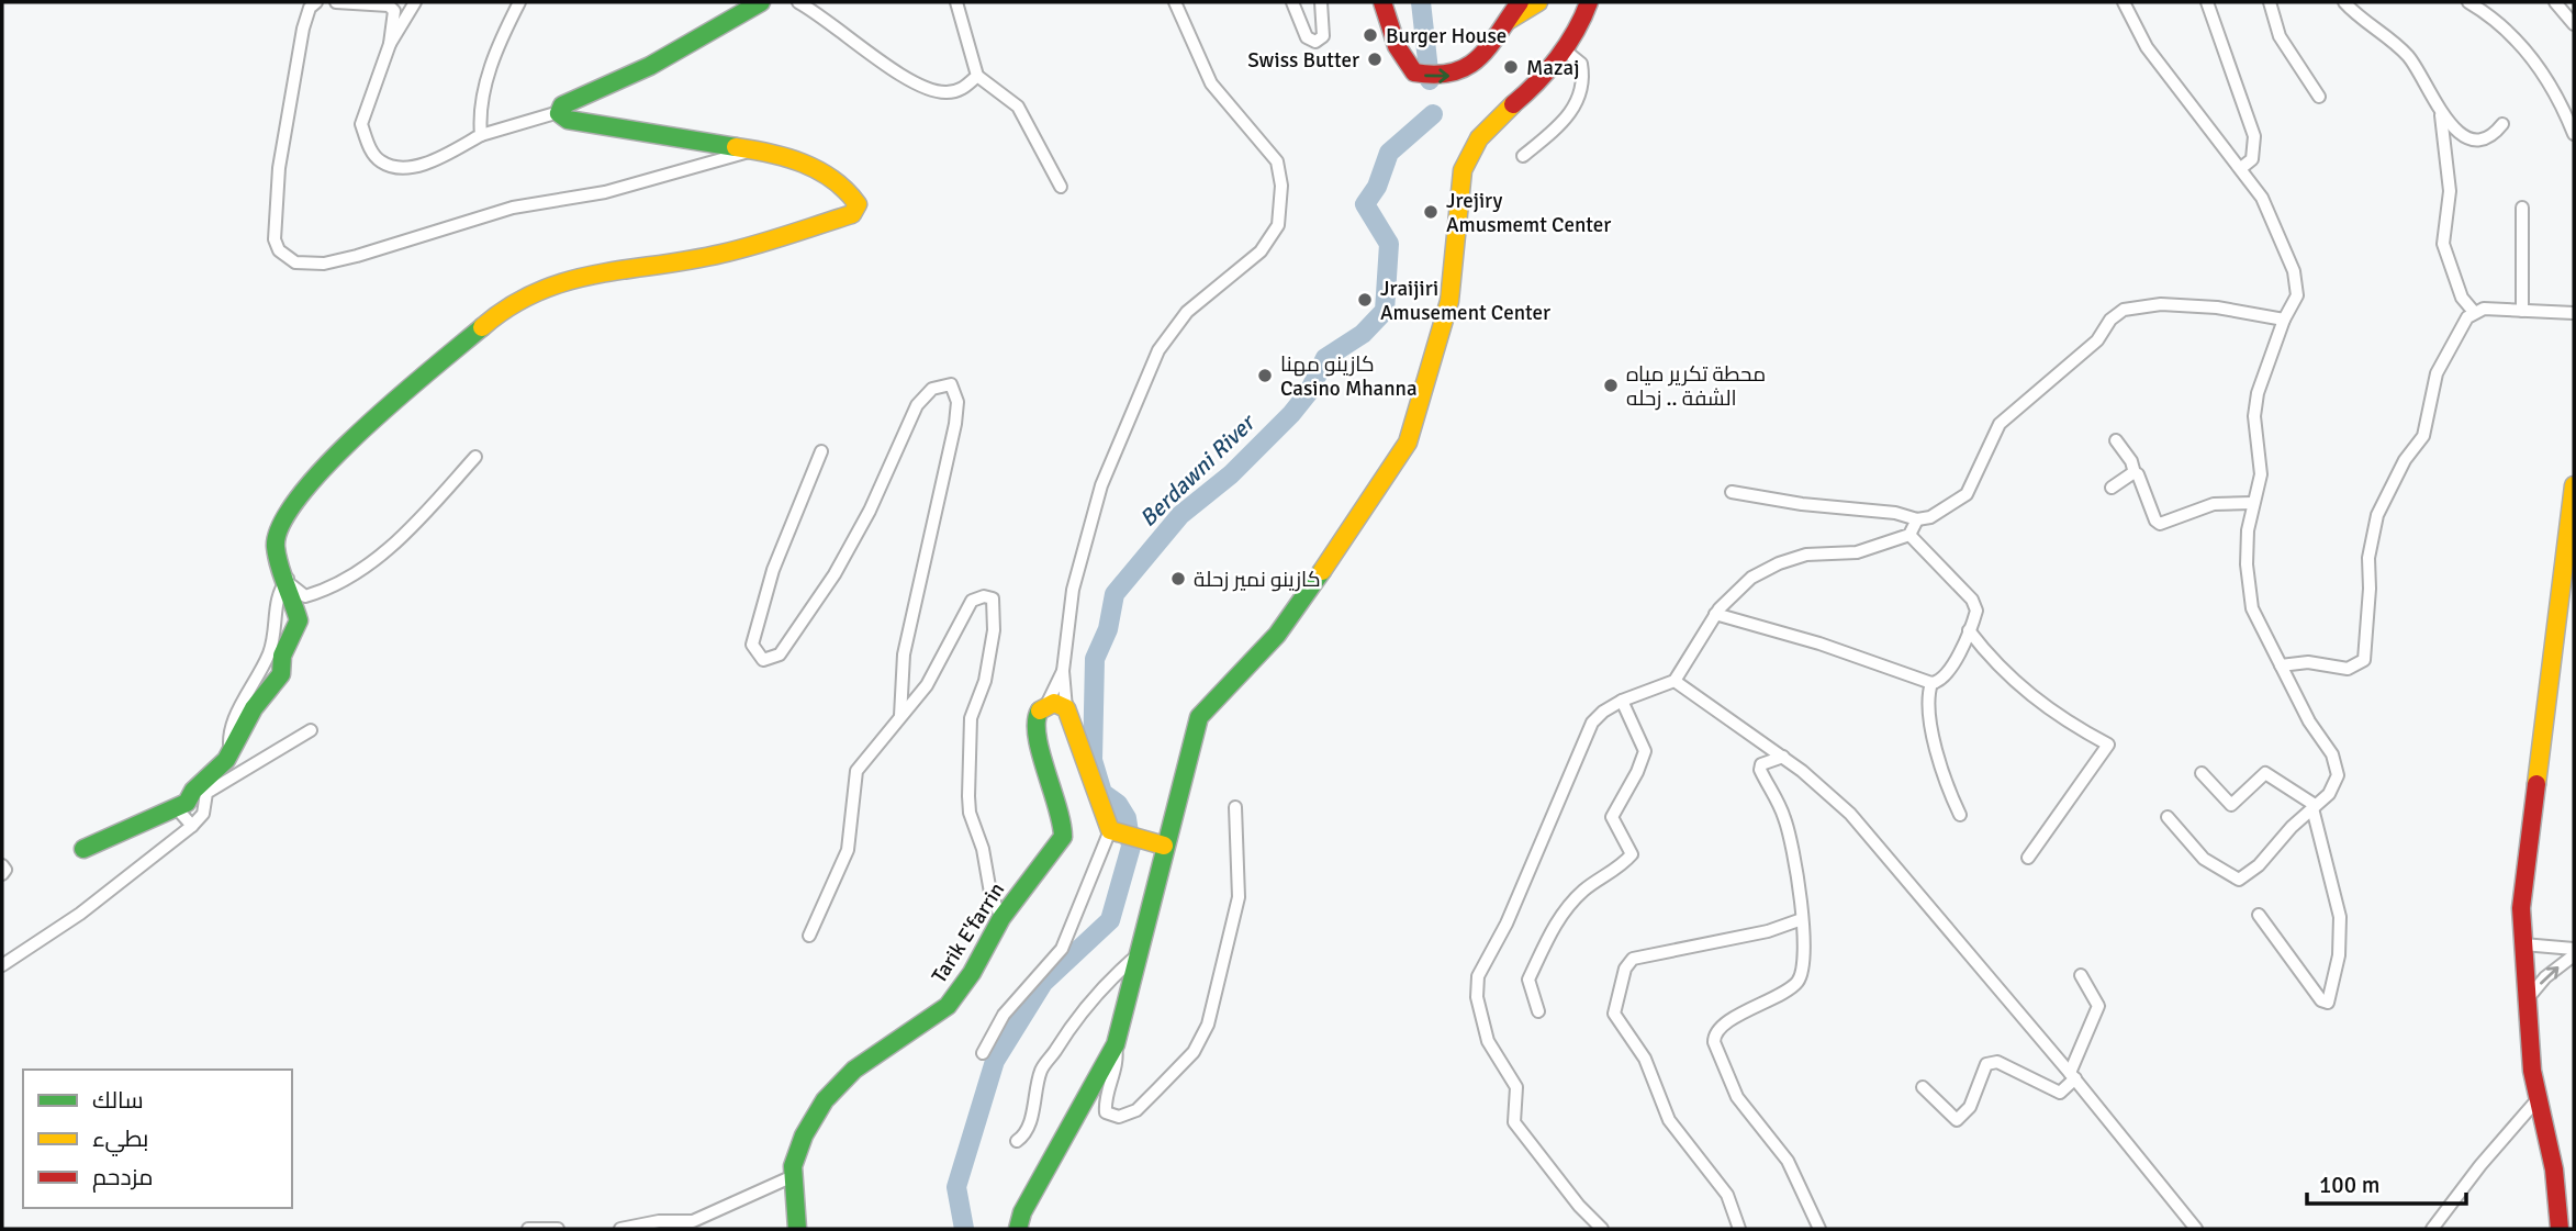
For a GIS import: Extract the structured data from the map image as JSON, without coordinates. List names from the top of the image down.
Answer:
{
  "streets": {
    "street": ["Tarik E'farrin"]
  },
  "water": ["Berdawni River"],
  "places": [
    "Burger House",
    "Swiss Butter",
    "Mazaj",
    "Jrejiry Amusmemt Center",
    "Jraijiri Amusement Center",
    "كازينو مهنا Casino Mhanna",
    "محطة تكرير مياه الشفة .. زحله",
    "كازينو نمير زحلة"
  ],
  "legend": ["سالك", "بطيء", "مزدحم"],
  "scale_bar": "100 m"
}
